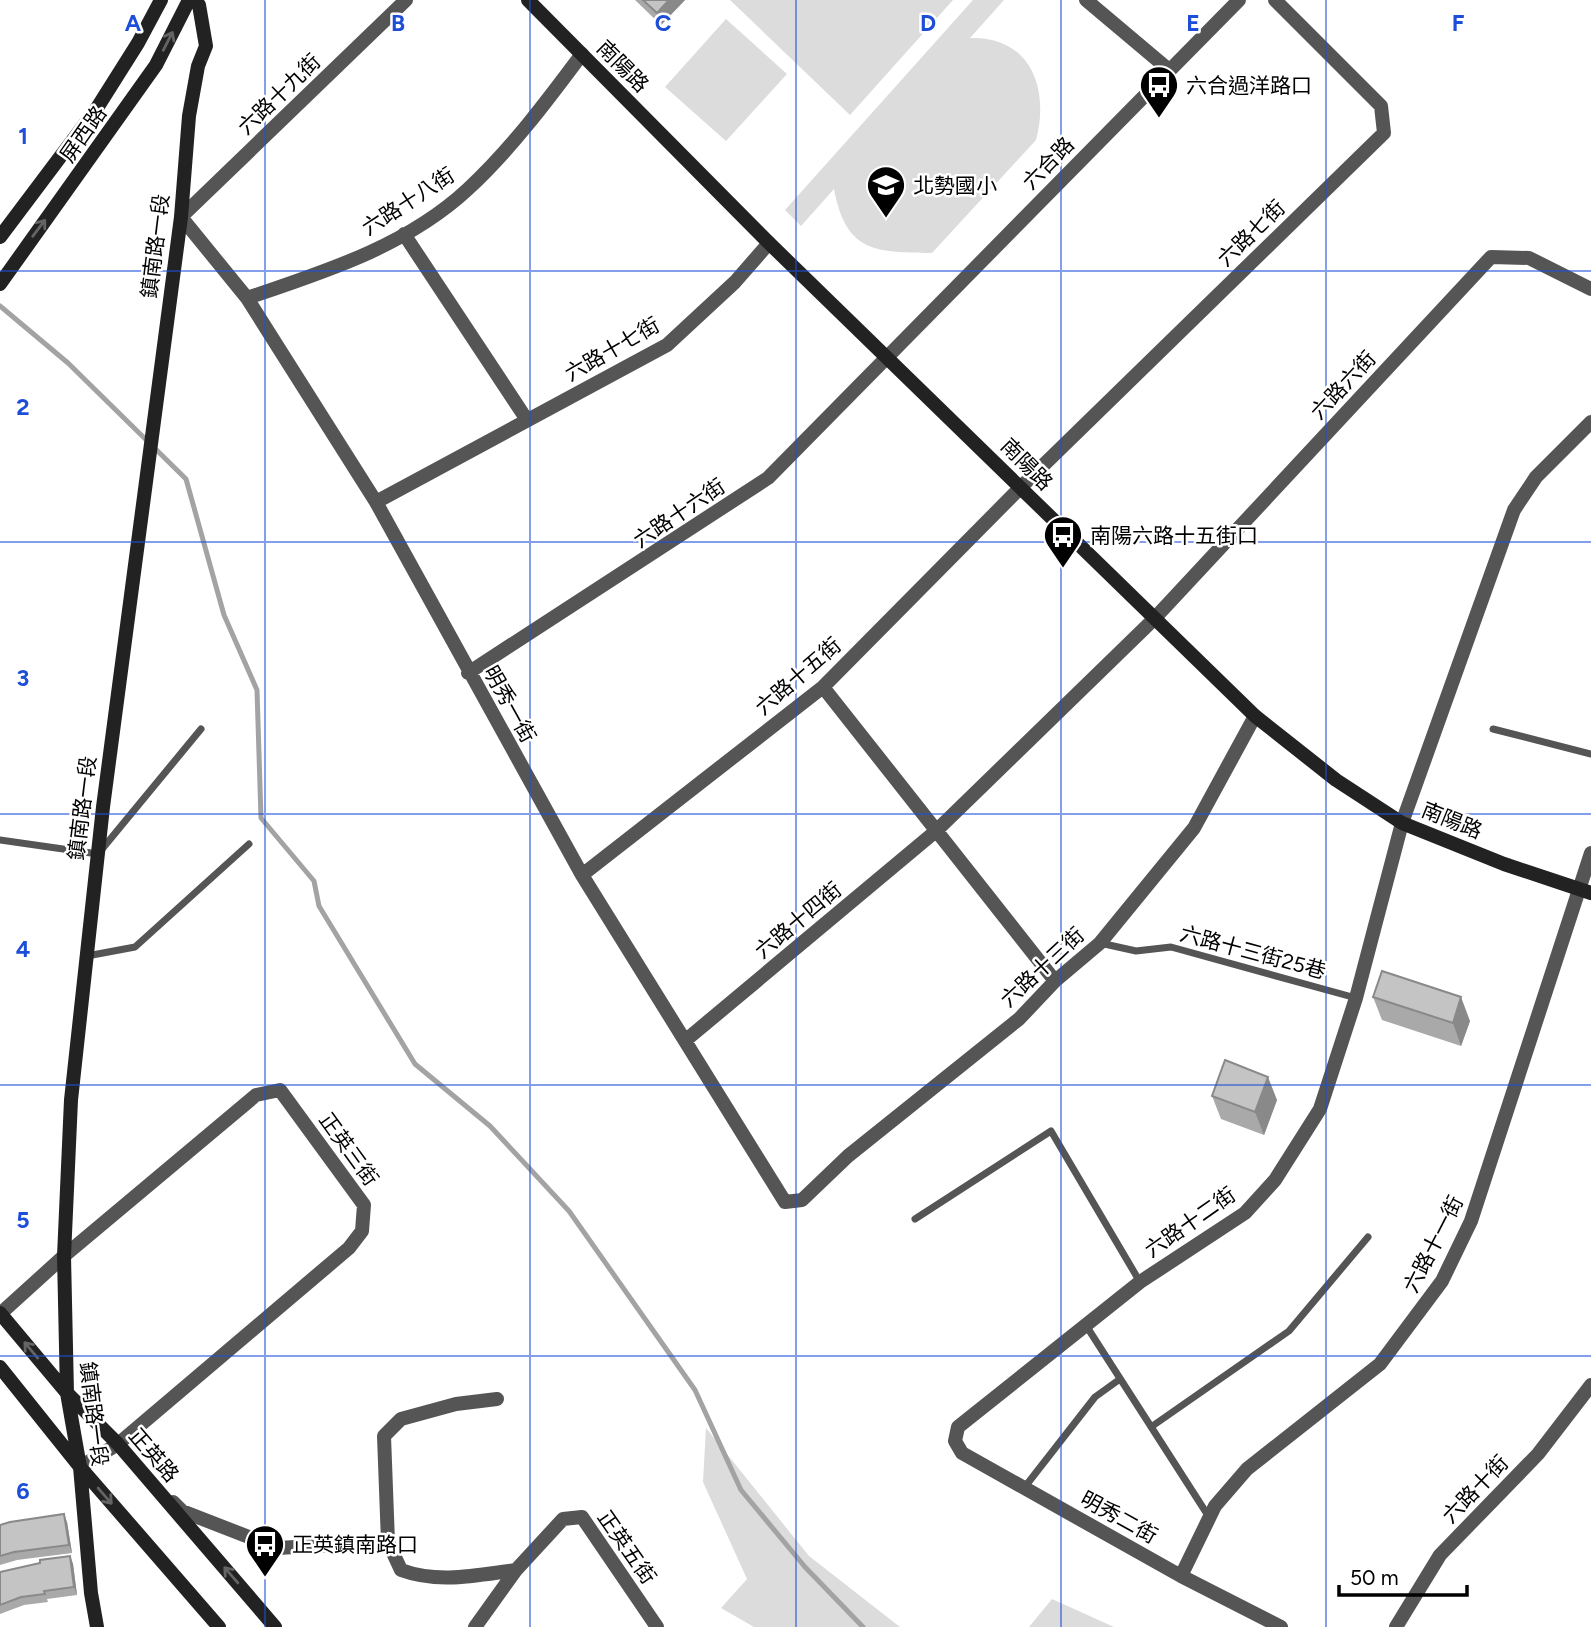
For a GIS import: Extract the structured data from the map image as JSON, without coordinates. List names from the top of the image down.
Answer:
{
  "streets": {
    "street": [
      "南陽路",
      "六路十九街",
      "屏西路",
      "六合路",
      "六路十八街",
      "六路七街",
      "鎮南路一段",
      "六路十七街",
      "六路六街",
      "六路十六街",
      "六路十五街",
      "明秀一街",
      "六路十四街",
      "六路十三街",
      "正英三街",
      "六路十二街",
      "六路十一街",
      "正英路",
      "六路十街",
      "明秀二街",
      "正英五街"
    ],
    "lane": ["六路十三街25巷"]
  },
  "crossings": [
    ["南陽路", "六合路"],
    ["南陽路", "六路十八街"],
    ["南陽路", "六路七街"],
    ["南陽路", "六路十七街"],
    ["南陽路", "六路六街"],
    ["南陽路", "六路十六街"],
    ["南陽路", "六路十五街"],
    ["南陽路", "六路十四街"],
    ["南陽路", "六路十三街"],
    ["南陽路", "六路十二街"],
    ["南陽路", "六路十一街"],
    ["六路十九街", "鎮南路一段"],
    ["六路十九街", "明秀一街"],
    ["六合路", "六路十六街"],
    ["六路十八街", "明秀一街"],
    ["六路七街", "六路十五街"],
    ["鎮南路一段", "明秀一街"],
    ["鎮南路一段", "正英三街"],
    ["鎮南路一段", "正英路"],
    ["六路十七街", "明秀一街"],
    ["六路六街", "六路十四街"],
    ["六路十六街", "明秀一街"],
    ["六路十五街", "明秀一街"],
    ["明秀一街", "六路十四街"],
    ["明秀一街", "六路十三街"],
    ["六路十三街25巷", "六路十三街"],
    ["六路十三街25巷", "六路十二街"],
    ["正英三街", "正英路"],
    ["六路十二街", "明秀二街"],
    ["六路十一街", "明秀二街"]
  ],
  "places": {
    "bus stop": ["六合過洋路口", "南陽六路十五街口", "正英鎮南路口"],
    "school or university": ["北勢國小"]
  },
  "scale_bar": "50 m",
  "grid": {
    "columns": [
      "A",
      "B",
      "C",
      "D",
      "E",
      "F"
    ],
    "rows": [
      "1",
      "2",
      "3",
      "4",
      "5",
      "6"
    ]
  }
}
